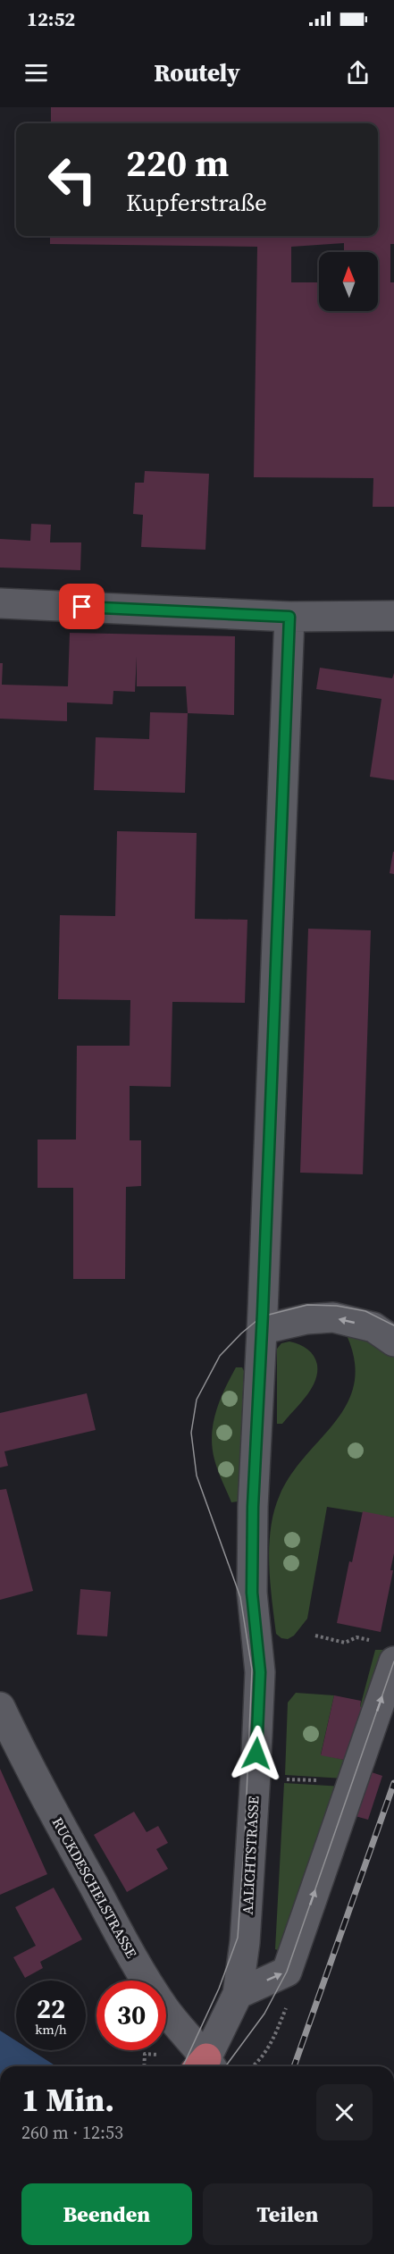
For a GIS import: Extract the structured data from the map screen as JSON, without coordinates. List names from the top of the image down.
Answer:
{
  "streets": {
    "street": ["AALICHTSTRASSE", "RUCKDESCHELSTRASSE"]
  },
  "north": "top",
  "page": {
    "status": "12:52",
    "header": "Routely",
    "turn": ["220 m", "Kupferstraße"],
    "speed": "22 km/h",
    "limit": "30",
    "heading": ["1 Min.", "260 m · 12:53"],
    "buttons": ["Beenden", "Teilen"]
  }
}
